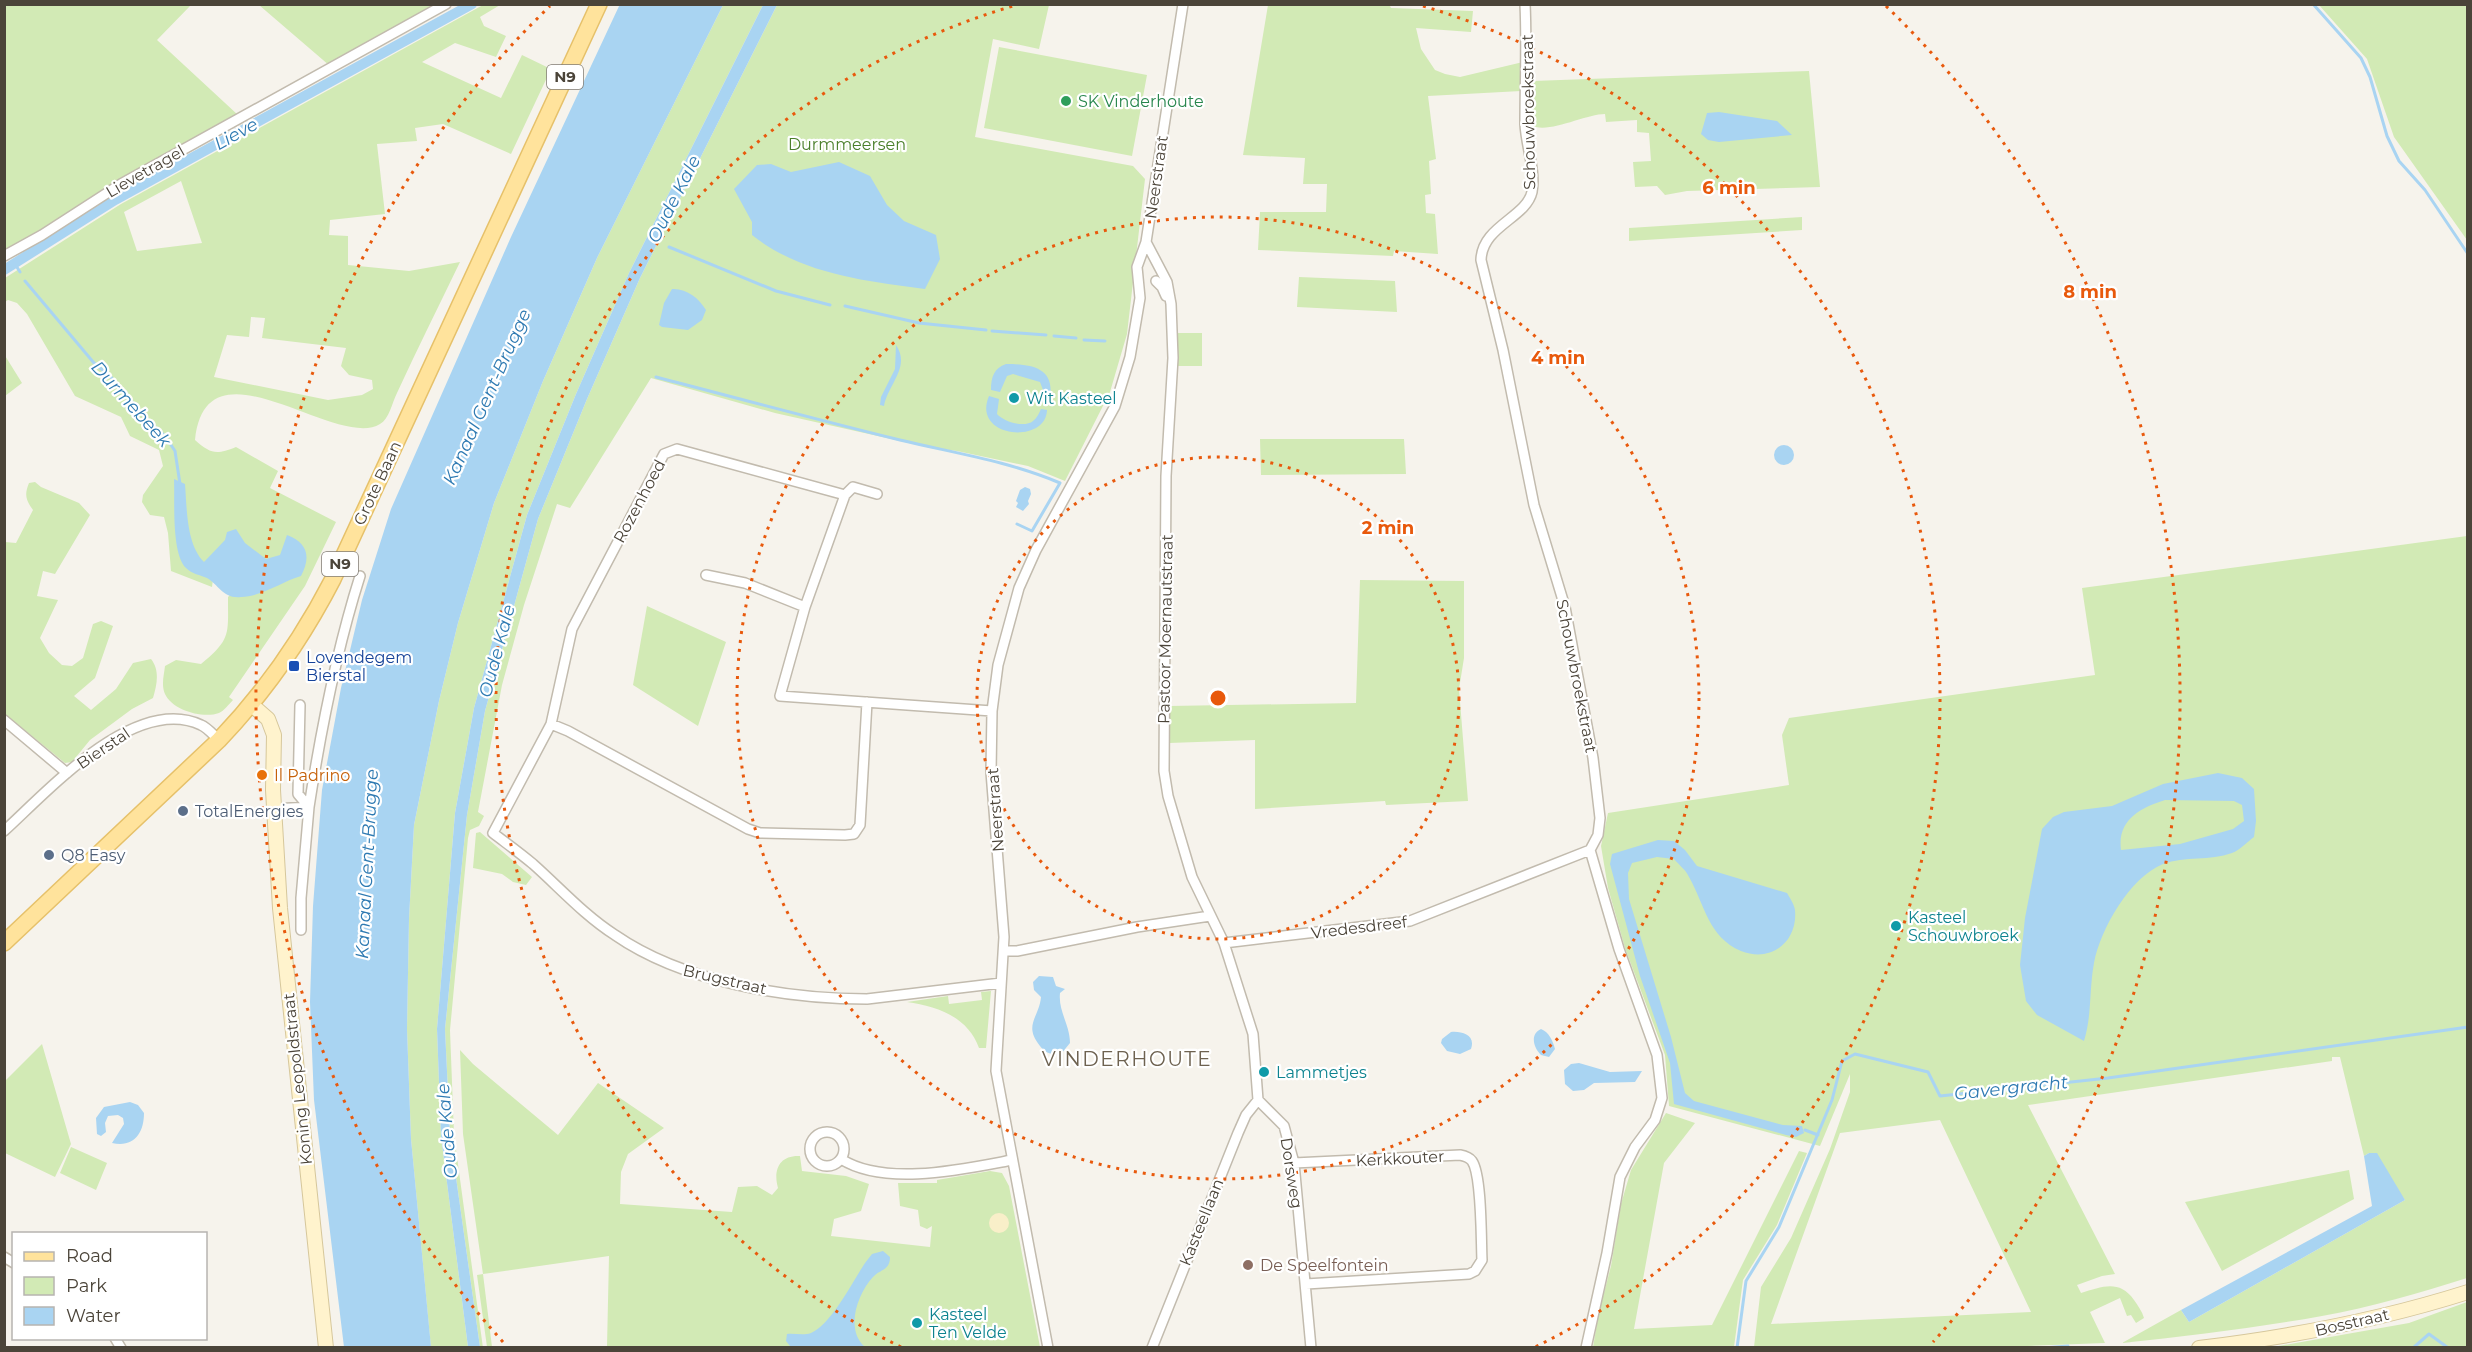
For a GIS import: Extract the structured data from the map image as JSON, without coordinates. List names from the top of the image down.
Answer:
{
  "streets": {
    "main road": ["N9", "Grote Baan"],
    "street": [
      "Schouwbroekstraat",
      "Lievetragel",
      "Neerstraat",
      "Rozenhoed",
      "Pastoor Moernautstraat",
      "Bierstal",
      "Vredesdreef",
      "Brugstraat",
      "Koning Leopoldstraat",
      "Kerkkouter",
      "Dorsweg",
      "Kasteellaan",
      "Bosstraat"
    ]
  },
  "crossings": [
    ["Schouwbroekstraat", "Vredesdreef"],
    ["Neerstraat", "Pastoor Moernautstraat"],
    ["Neerstraat", "Brugstraat"],
    ["Grote Baan", "Bierstal"],
    ["Grote Baan", "Koning Leopoldstraat"],
    ["Rozenhoed", "Brugstraat"],
    ["Pastoor Moernautstraat", "Vredesdreef"],
    ["Kerkkouter", "Dorsweg"],
    ["Dorsweg", "Kasteellaan"]
  ],
  "districts": ["VINDERHOUTE"],
  "water": [
    "Lieve",
    "Oude Kale",
    "Kanaal Gent-Brugge",
    "Durmebeek",
    "Gavergracht"
  ],
  "parks": ["Durmmeersen"],
  "places": {
    "other": [
      "SK Vinderhoute",
      "Wit Kasteel",
      "Il Padrino",
      "TotalEnergies",
      "Q8 Easy",
      "Kasteel Schouwbroek",
      "Lammetjes",
      "De Speelfontein",
      "Kasteel Ten Velde"
    ],
    "transit": ["Lovendegem Bierstal"]
  },
  "legend": ["Road", "Park", "Water"],
  "rings": [
    "6 min",
    "8 min",
    "4 min",
    "2 min"
  ]
}
